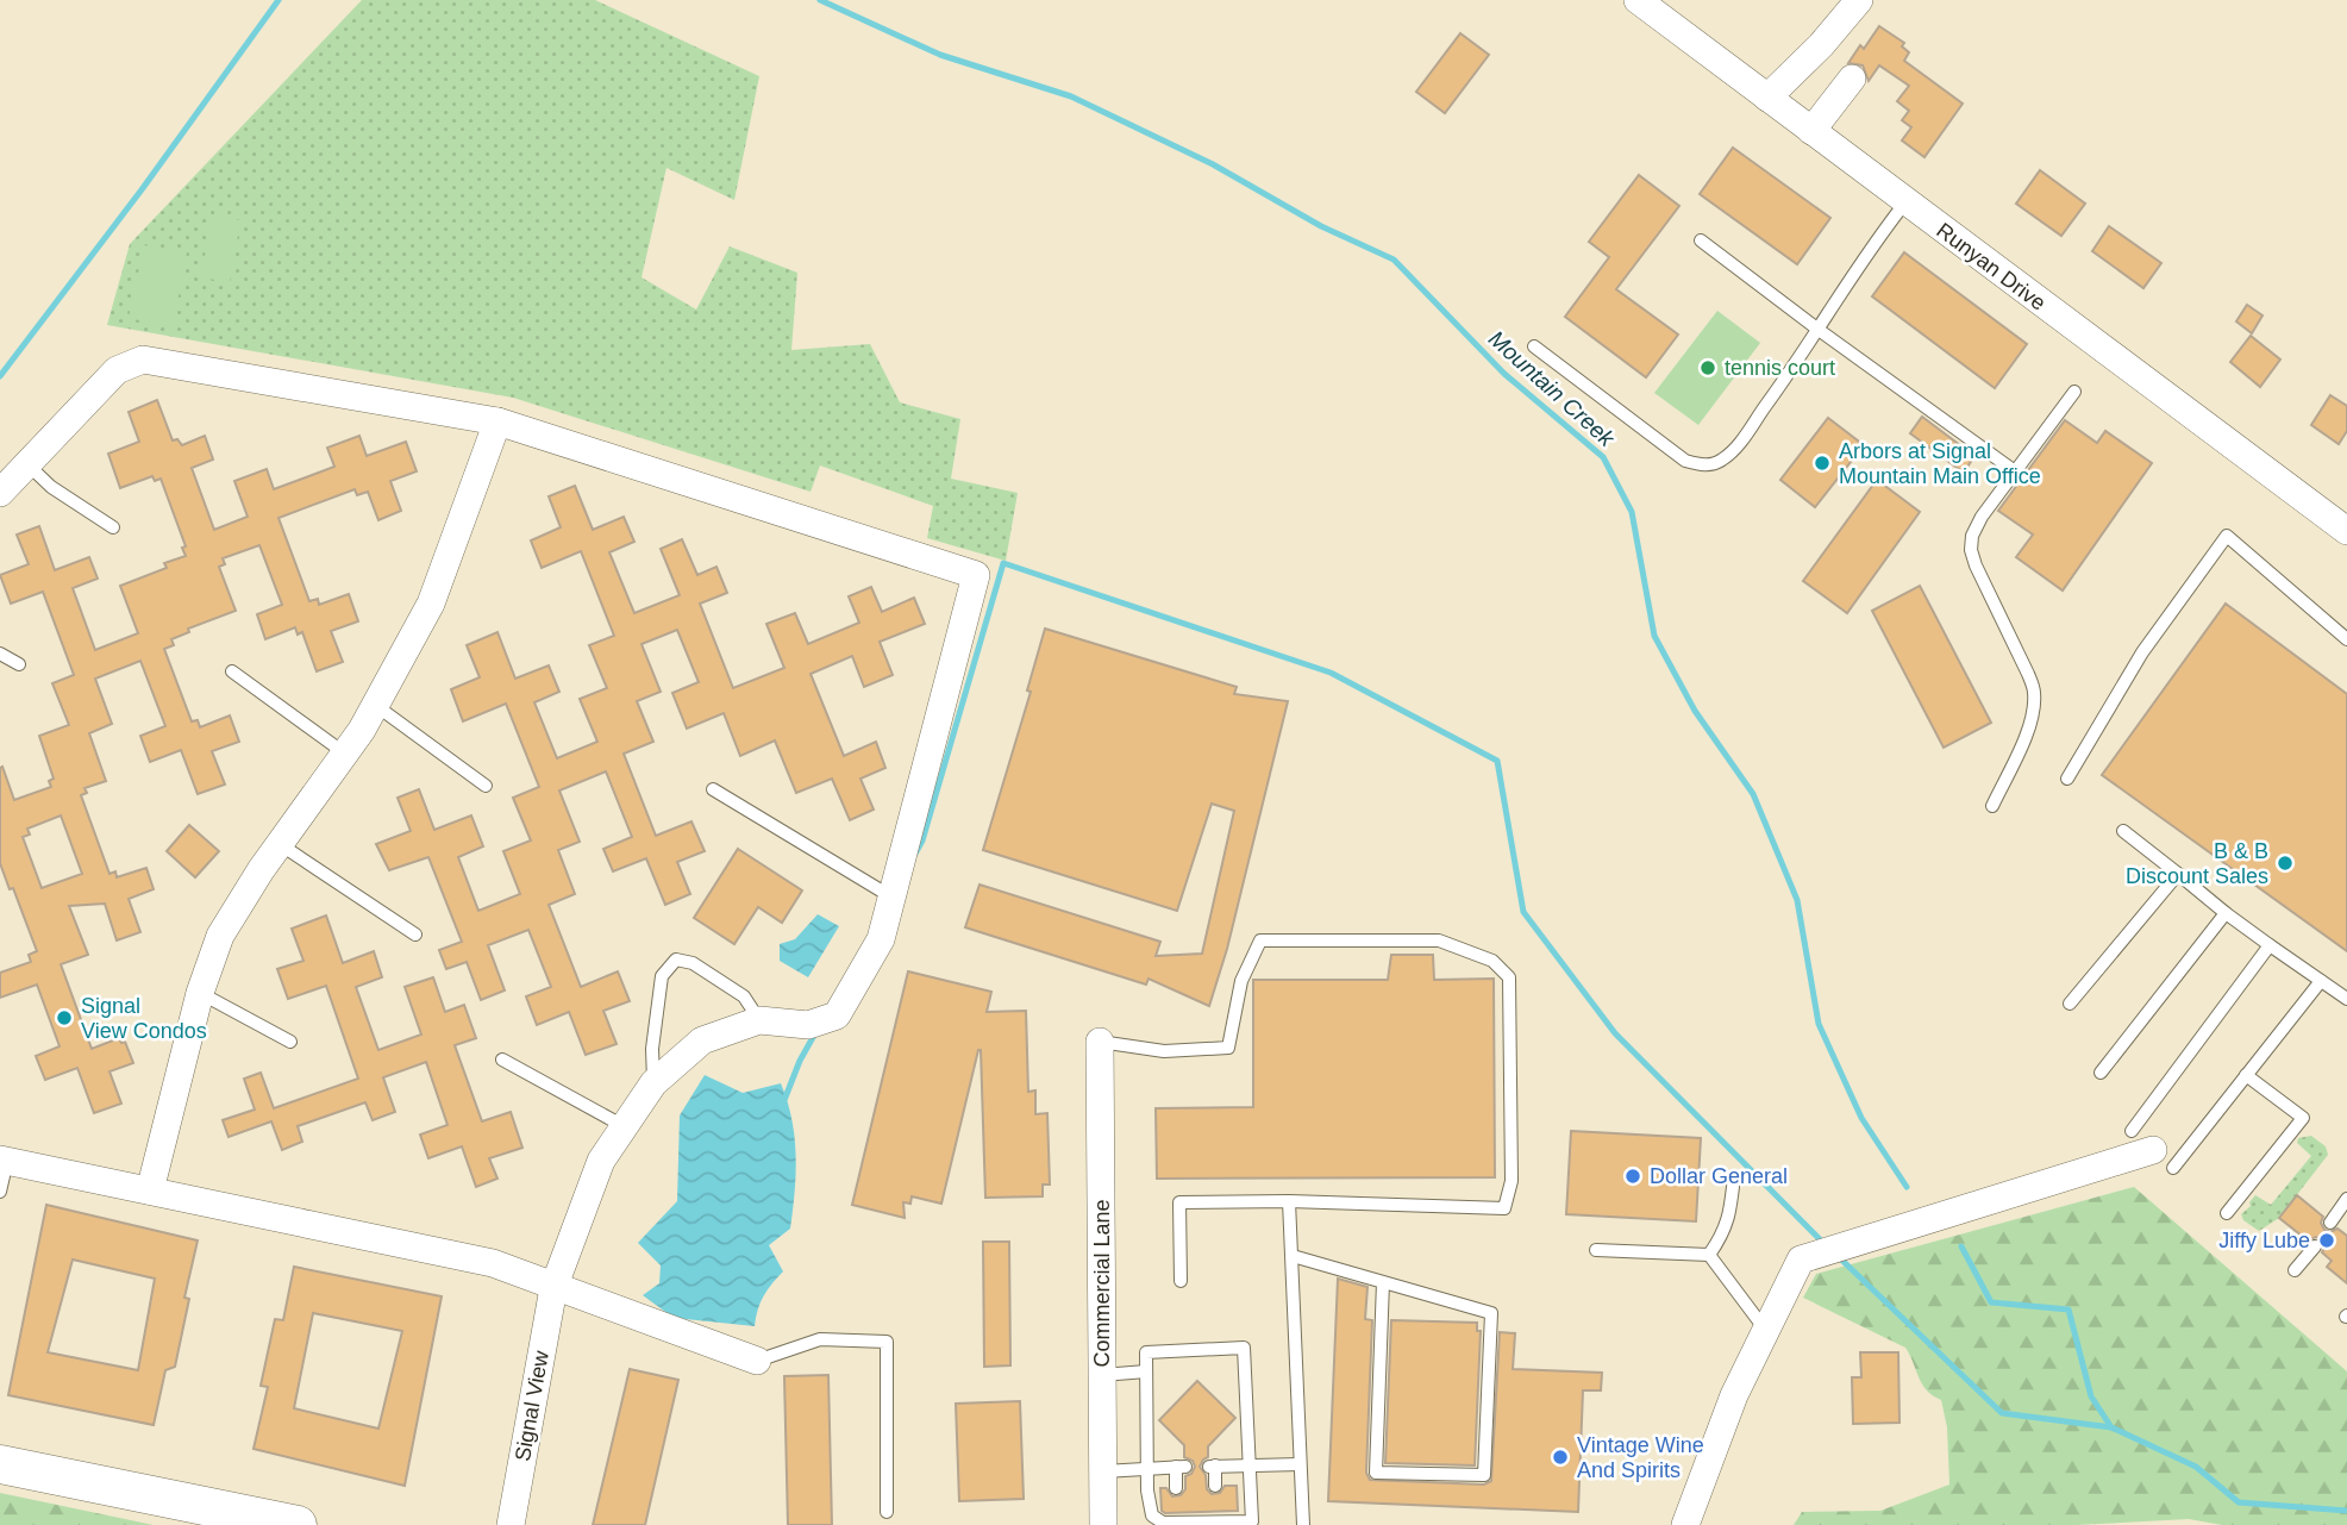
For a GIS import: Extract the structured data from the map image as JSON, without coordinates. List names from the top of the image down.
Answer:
{
  "streets": {
    "street": ["Runyan Drive", "Commercial Lane", "Signal View"]
  },
  "water": ["Mountain Creek"],
  "places": [
    "tennis court",
    "Arbors at Signal Mountain Main Office",
    "B & B Discount Sales",
    "Signal View Condos",
    "Dollar General",
    "Jiffy Lube",
    "Vintage Wine And Spirits"
  ]
}
